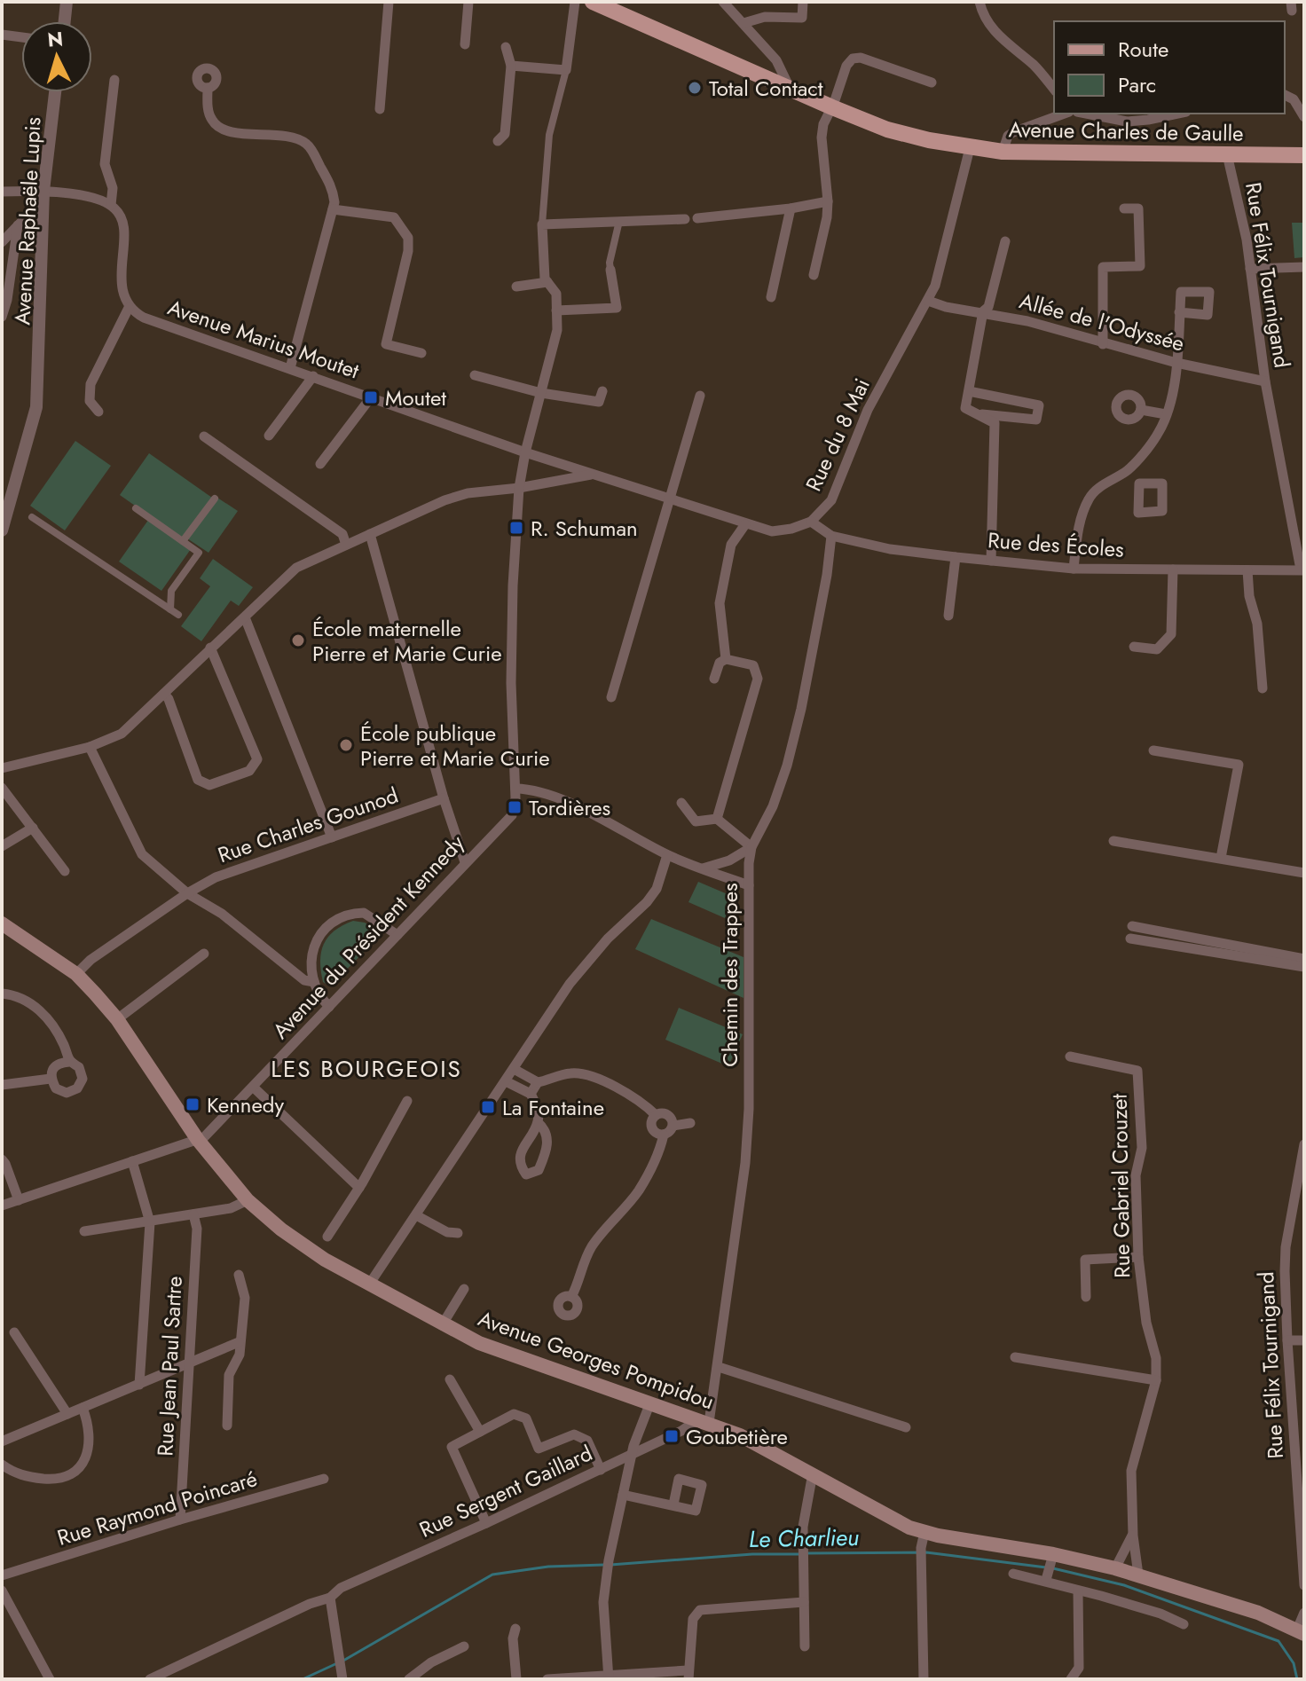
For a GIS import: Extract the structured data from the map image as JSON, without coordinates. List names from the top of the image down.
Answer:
{
  "streets": {
    "main road": ["Avenue Charles de Gaulle", "Avenue Georges Pompidou"],
    "street": [
      "Avenue Raphaële Lupis",
      "Rue Félix Tournigand",
      "Allée de l'Odyssée",
      "Avenue Marius Moutet",
      "Rue du 8 Mai",
      "Rue des Écoles",
      "Rue Charles Gounod",
      "Avenue du Président Kennedy",
      "Chemin des Trappes",
      "Rue Gabriel Crouzet",
      "Rue Jean Paul Sartre",
      "Rue Sergent Gaillard",
      "Rue Raymond Poincaré"
    ]
  },
  "crossings": [
    ["Avenue Charles de Gaulle", "Rue Félix Tournigand"],
    ["Avenue Charles de Gaulle", "Rue du 8 Mai"],
    ["Rue Félix Tournigand", "Allée de l'Odyssée"],
    ["Rue Félix Tournigand", "Rue des Écoles"],
    ["Allée de l'Odyssée", "Rue du 8 Mai"],
    ["Avenue Marius Moutet", "Rue du 8 Mai"],
    ["Rue du 8 Mai", "Rue des Écoles"],
    ["Rue des Écoles", "Chemin des Trappes"],
    ["Rue Charles Gounod", "Avenue Georges Pompidou"],
    ["Avenue du Président Kennedy", "Avenue Georges Pompidou"],
    ["Chemin des Trappes", "Avenue Georges Pompidou"],
    ["Chemin des Trappes", "Rue Sergent Gaillard"],
    ["Rue Gabriel Crouzet", "Avenue Georges Pompidou"],
    ["Avenue Georges Pompidou", "Rue Sergent Gaillard"],
    ["Rue Jean Paul Sartre", "Rue Raymond Poincaré"]
  ],
  "districts": ["LES BOURGEOIS"],
  "water": ["Le Charlieu"],
  "places": {
    "other": ["Total Contact", "École maternelle Pierre et Marie Curie", "École publique Pierre et Marie Curie"],
    "transit": [
      "Moutet",
      "R. Schuman",
      "Tordières",
      "Kennedy",
      "La Fontaine",
      "Goubetière"
    ]
  },
  "legend": ["Route", "Parc"],
  "north": "top"
}
